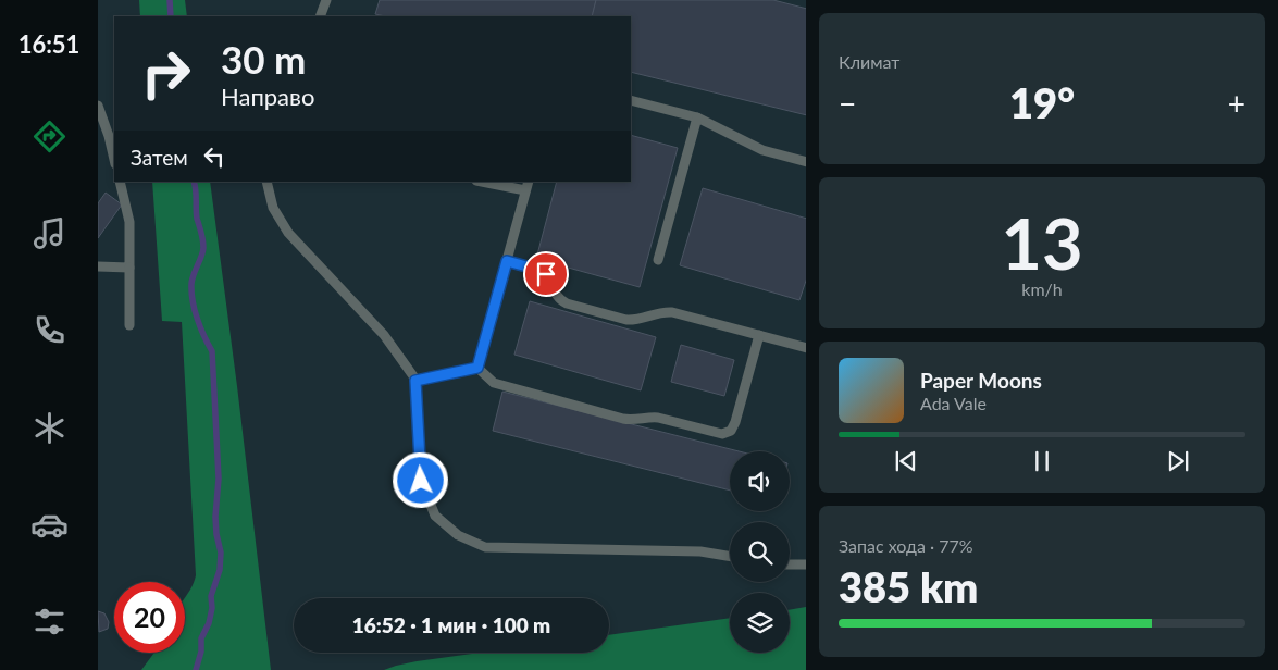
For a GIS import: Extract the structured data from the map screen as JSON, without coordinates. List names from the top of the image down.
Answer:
{
  "page": {
    "tabs": "16:51",
    "tile": [
      "Климат",
      ["13", "km/h"],
      ["Запас хода · 77%", "385 km"]
    ],
    "turn": ["30 m", "Направо"],
    "heat": ["−", "19°", "+"],
    "then": "Затем",
    "song": ["Paper Moons", "Ada Vale"],
    "limit": "20",
    "trip": "16:52 · 1 мин · 100 m"
  }
}
